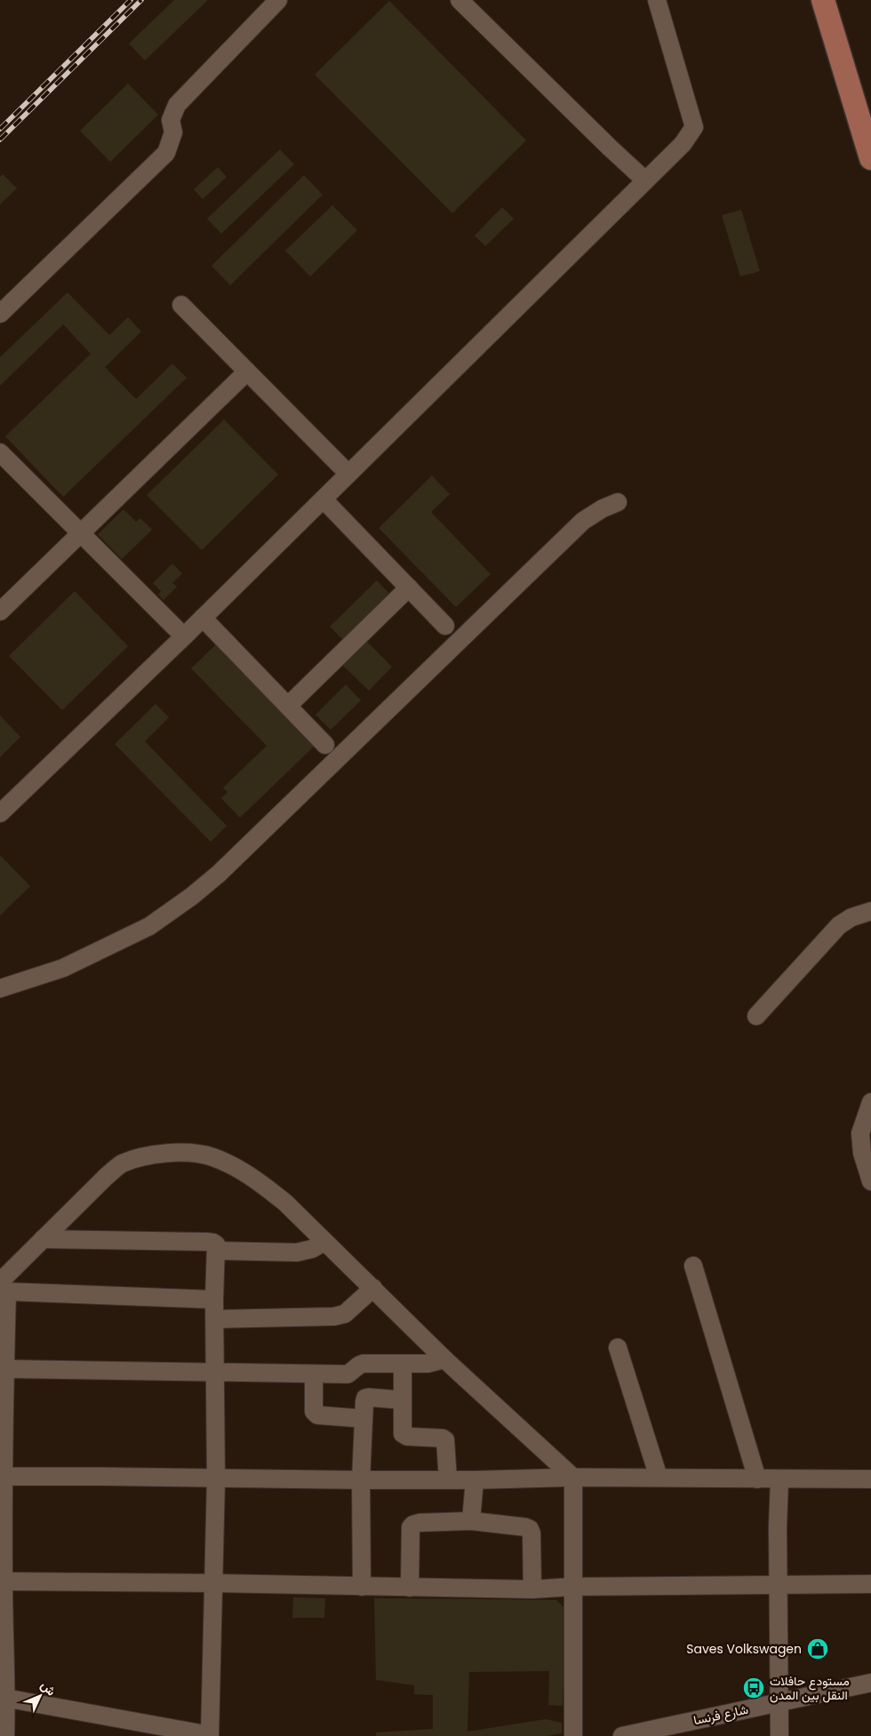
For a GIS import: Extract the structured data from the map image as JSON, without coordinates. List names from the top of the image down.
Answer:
{
  "streets": {
    "street": ["شارع فرنسا"]
  },
  "places": {
    "shop": ["Saves Volkswagen"],
    "bus stop": ["مستودع حافلات النقل بين المدن"]
  },
  "north": "top right"
}
